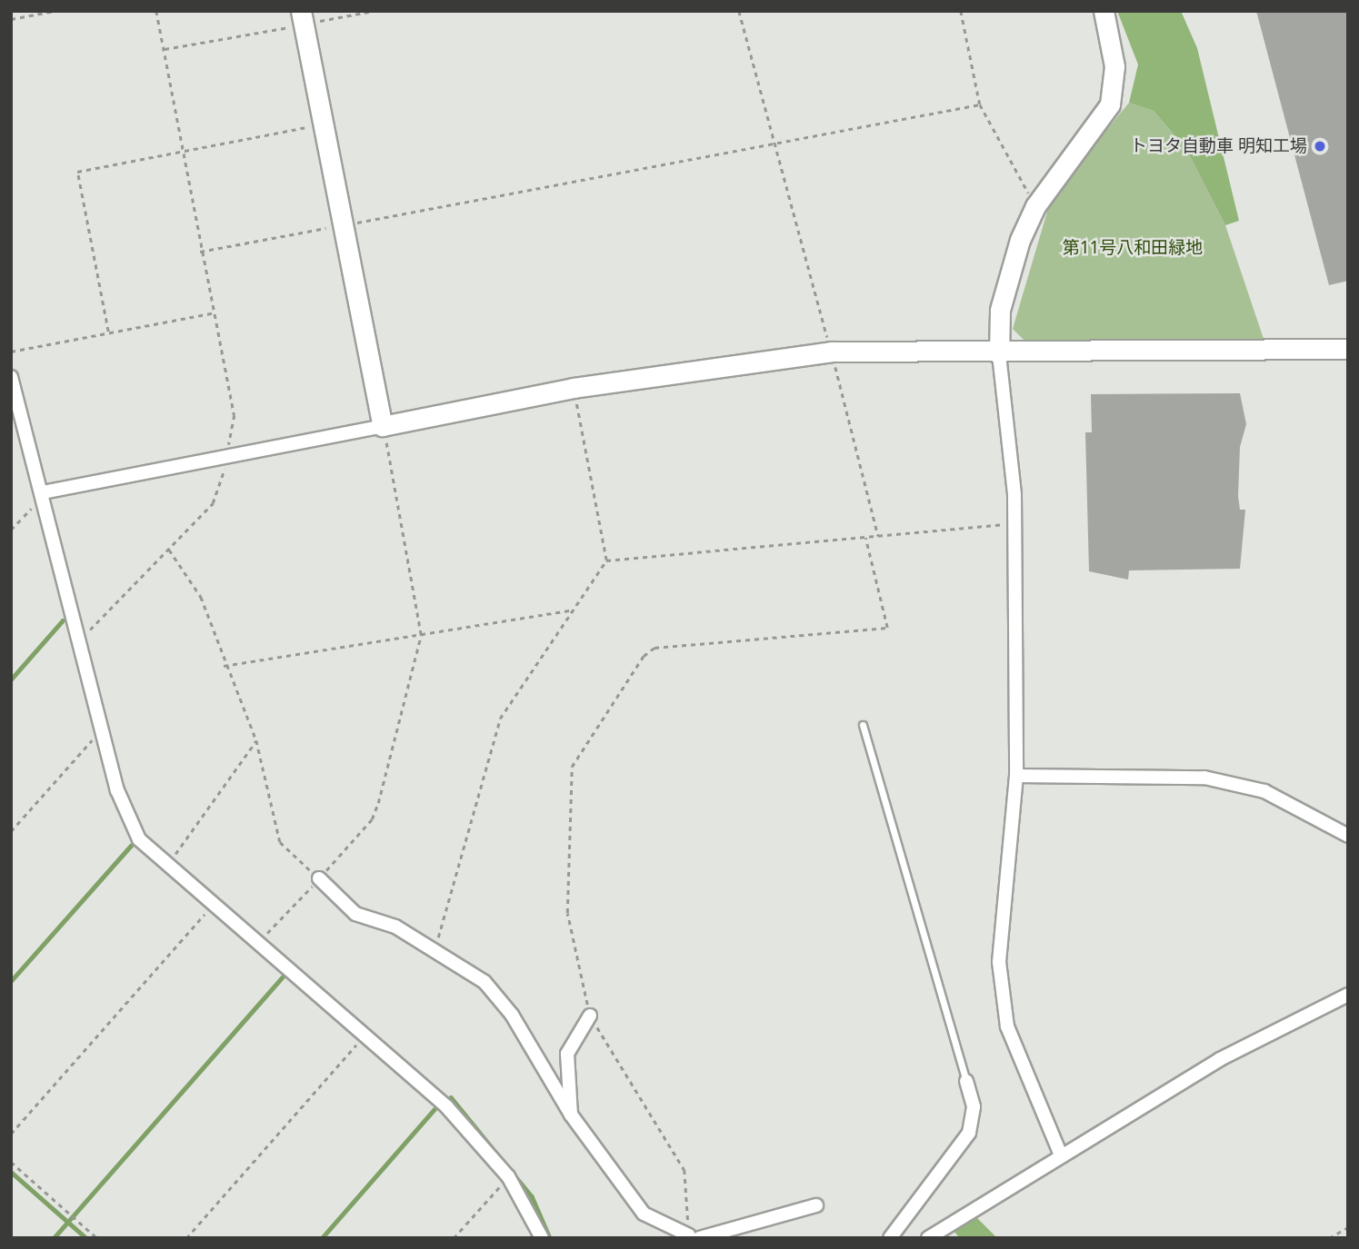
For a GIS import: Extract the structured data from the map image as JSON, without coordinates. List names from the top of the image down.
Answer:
{
  "parks": ["第11号八和田緑地"],
  "places": ["トヨタ自動車 明知工場"]
}
